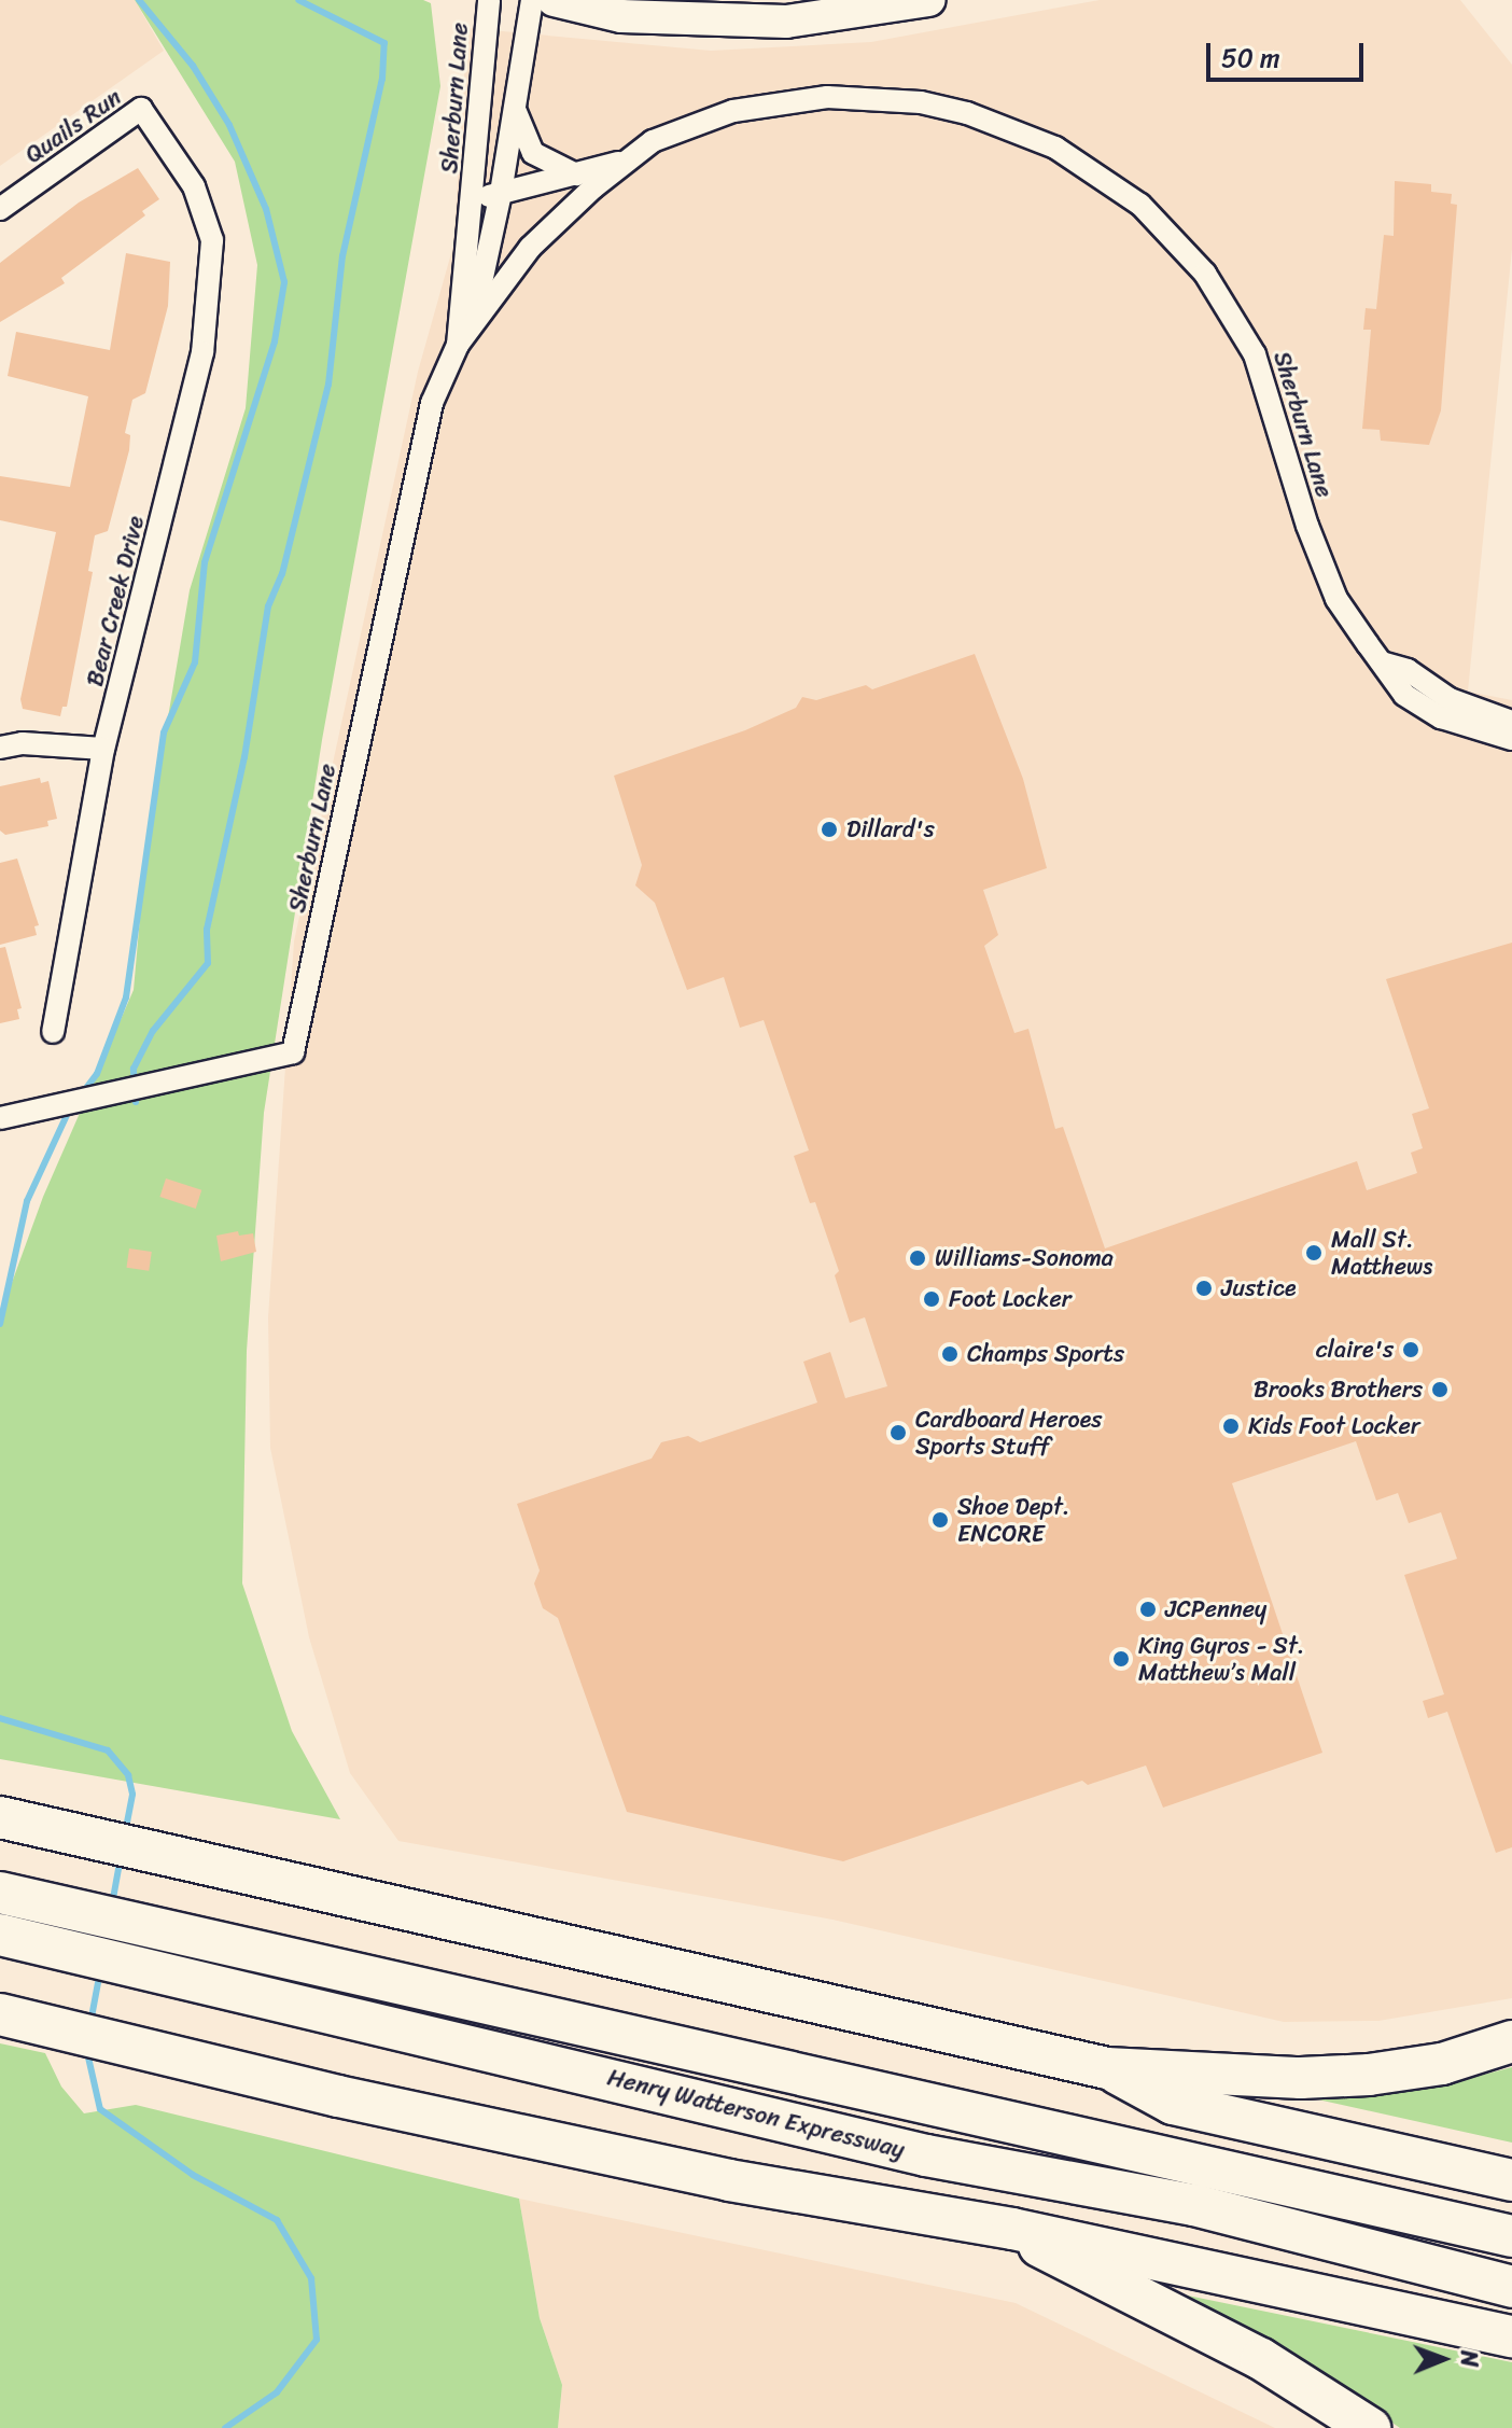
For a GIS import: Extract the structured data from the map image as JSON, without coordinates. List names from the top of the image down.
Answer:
{
  "streets": {
    "highway": ["Henry Watterson Expressway"],
    "street": ["Sherburn Lane", "Quails Run", "Bear Creek Drive"]
  },
  "crossings": [
    ["Quails Run", "Bear Creek Drive"]
  ],
  "places": [
    "Dillard's",
    "Mall St. Matthews",
    "Williams-Sonoma",
    "Justice",
    "Foot Locker",
    "claire's",
    "Champs Sports",
    "Brooks Brothers",
    "Kids Foot Locker",
    "Cardboard Heroes Sports Stuff",
    "Shoe Dept. ENCORE",
    "JCPenney",
    "King Gyros - St. Matthew’s Mall"
  ],
  "scale_bar": "50 m",
  "north": "right"
}
